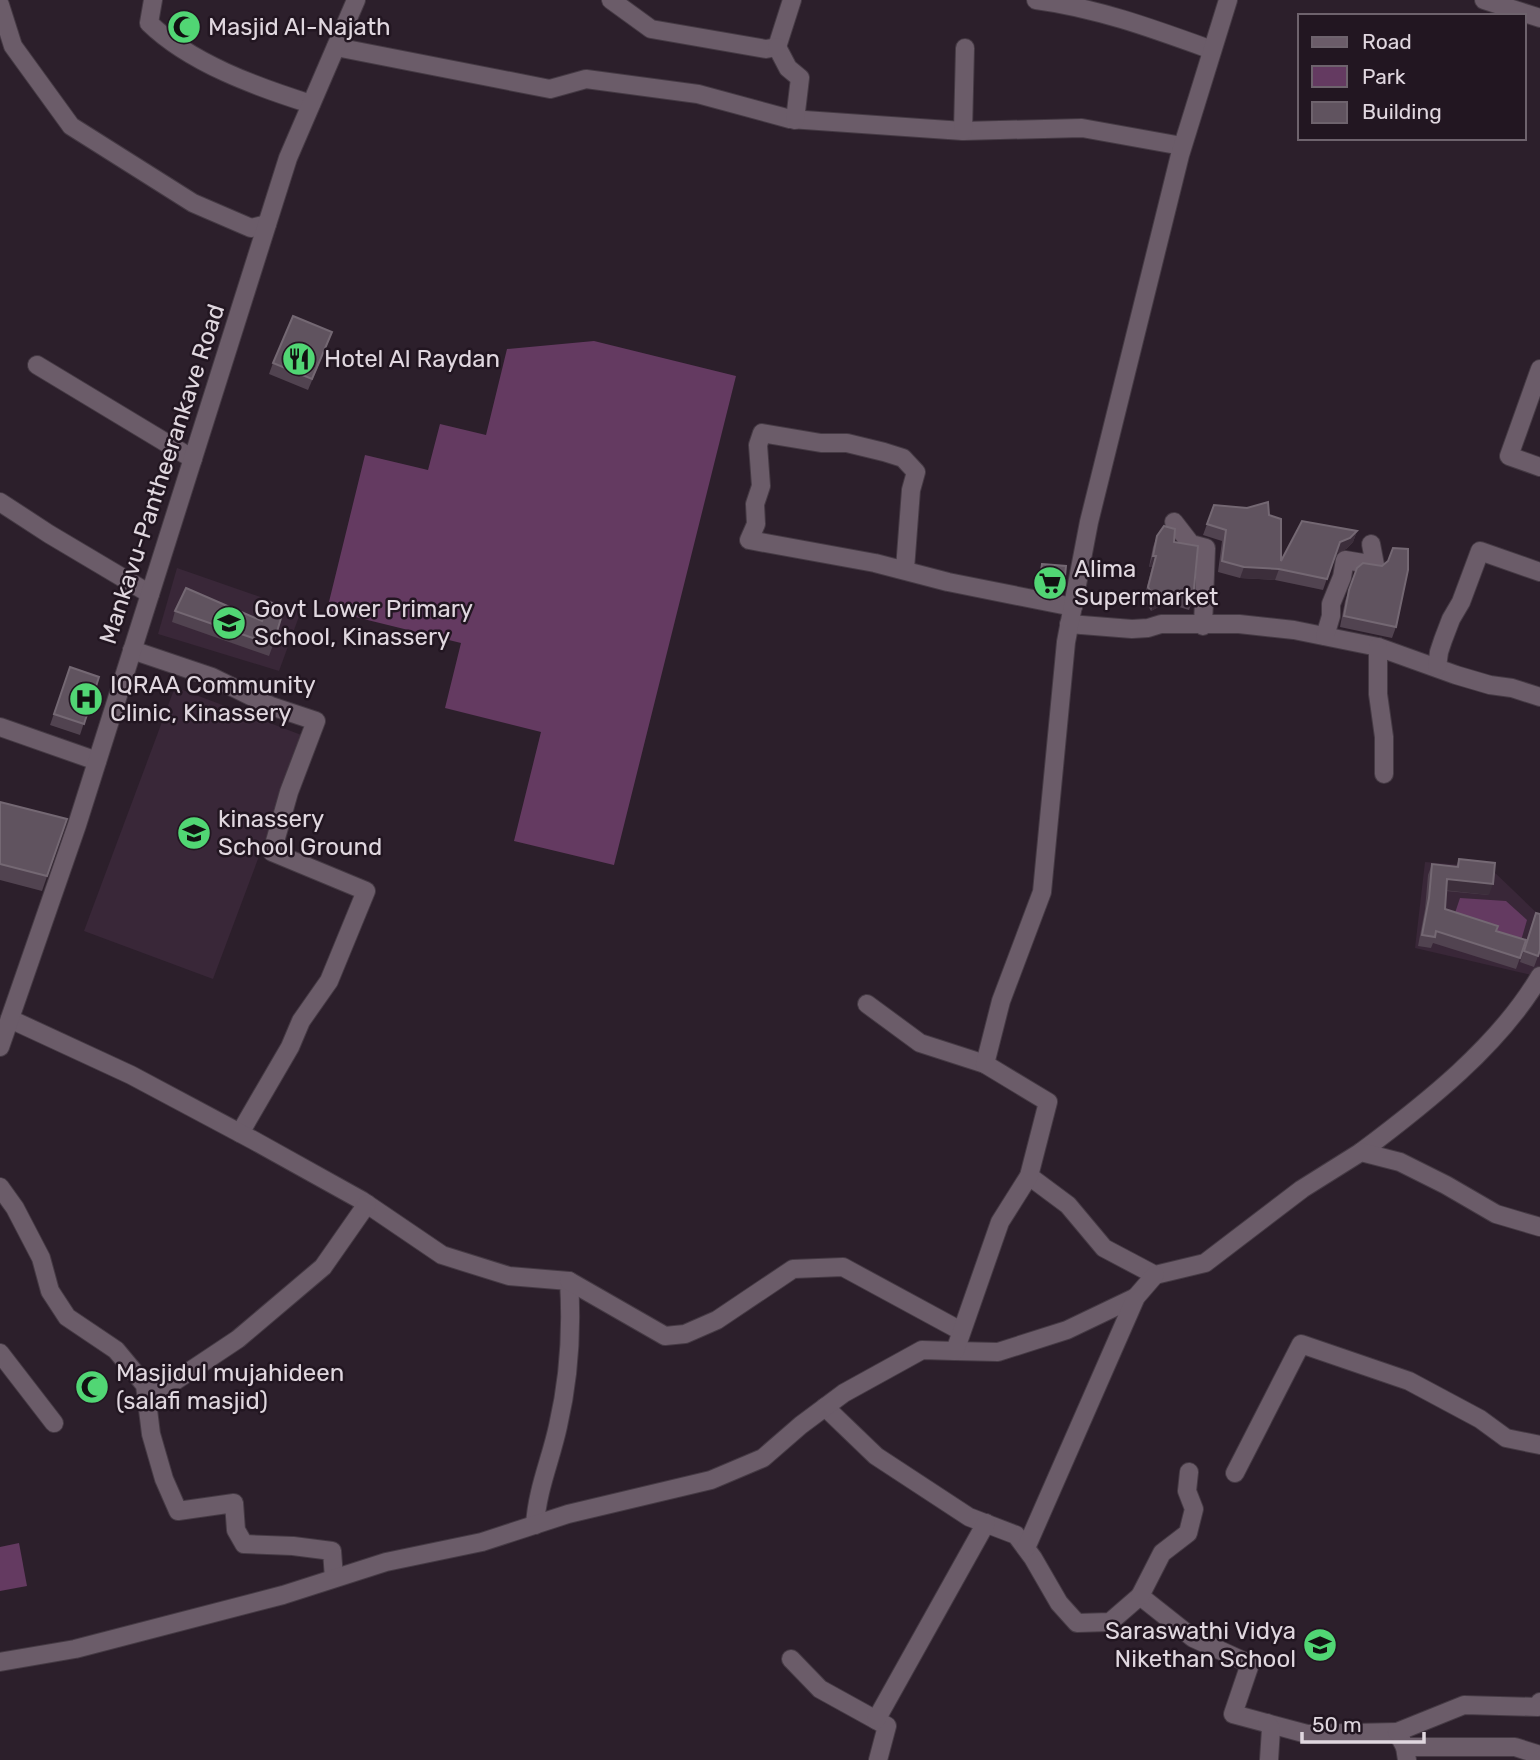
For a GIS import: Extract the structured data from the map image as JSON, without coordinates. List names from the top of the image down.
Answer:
{
  "streets": {
    "street": ["Mankavu-Pantheerankave Road"]
  },
  "places": {
    "mosque": ["Masjid Al-Najath", "Masjidul mujahideen (salafi masjid)"],
    "restaurant": ["Hotel Al Raydan"],
    "supermarket": ["Alima Supermarket"],
    "school or university": ["Govt Lower Primary School, Kinassery", "kinassery School Ground", "Saraswathi Vidya Nikethan School"],
    "hospital": ["IQRAA Community Clinic, Kinassery"]
  },
  "legend": ["Road", "Park", "Building"],
  "scale_bar": "50 m"
}
